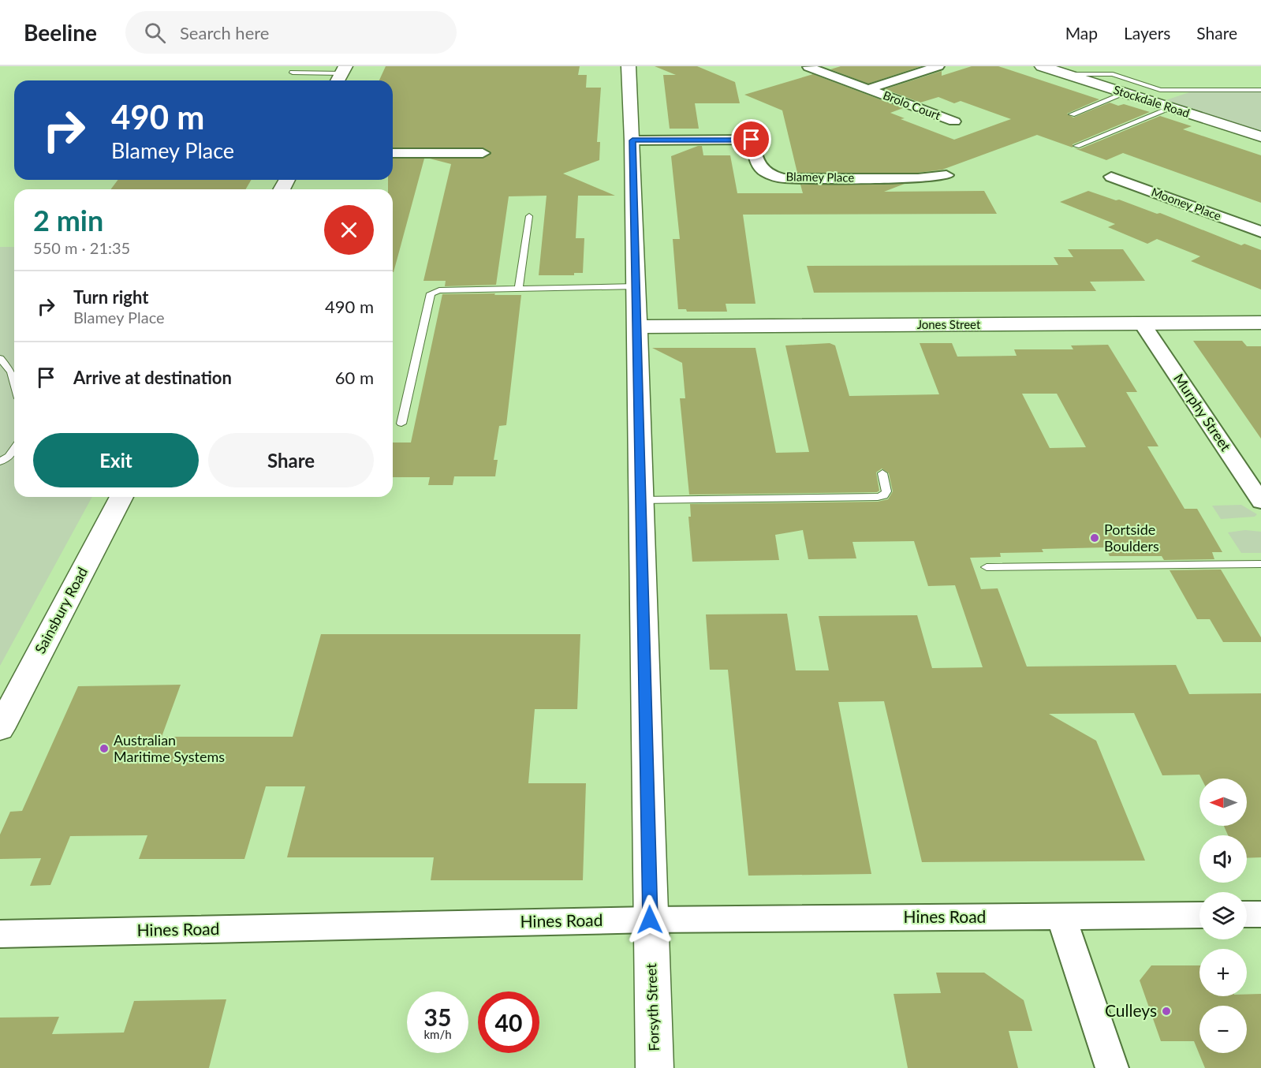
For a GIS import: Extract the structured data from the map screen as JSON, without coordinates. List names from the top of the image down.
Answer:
{
  "streets": {
    "street": [
      "Stockdale Road",
      "Brolo Court",
      "Blamey Place",
      "Mooney Place",
      "Jones Street",
      "Murphy Street",
      "Sainsbury Road",
      "Hines Road",
      "Forsyth Street"
    ]
  },
  "crossings": [
    ["Blamey Place", "Forsyth Street"],
    ["Jones Street", "Murphy Street"],
    ["Jones Street", "Forsyth Street"],
    ["Hines Road", "Forsyth Street"]
  ],
  "places": ["Portside Boulders", "Australian Maritime Systems", "Culleys"],
  "north": "left",
  "page": {
    "header": "Beeline",
    "search": "Search here",
    "nav": ["Map", "Layers", "Share"],
    "turn": ["490 m", "Blamey Place"],
    "heading": ["2 min", "550 m · 21:35"],
    "list": [
      {
        "name": "Turn right",
        "note": "Blamey Place",
        "value": "490 m"
      },
      {
        "name": "Arrive at destination",
        "value": "60 m"
      }
    ],
    "buttons": ["Exit", "Share"],
    "map_buttons": ["+", "−"],
    "speed": "35 km/h",
    "limit": "40"
  }
}
